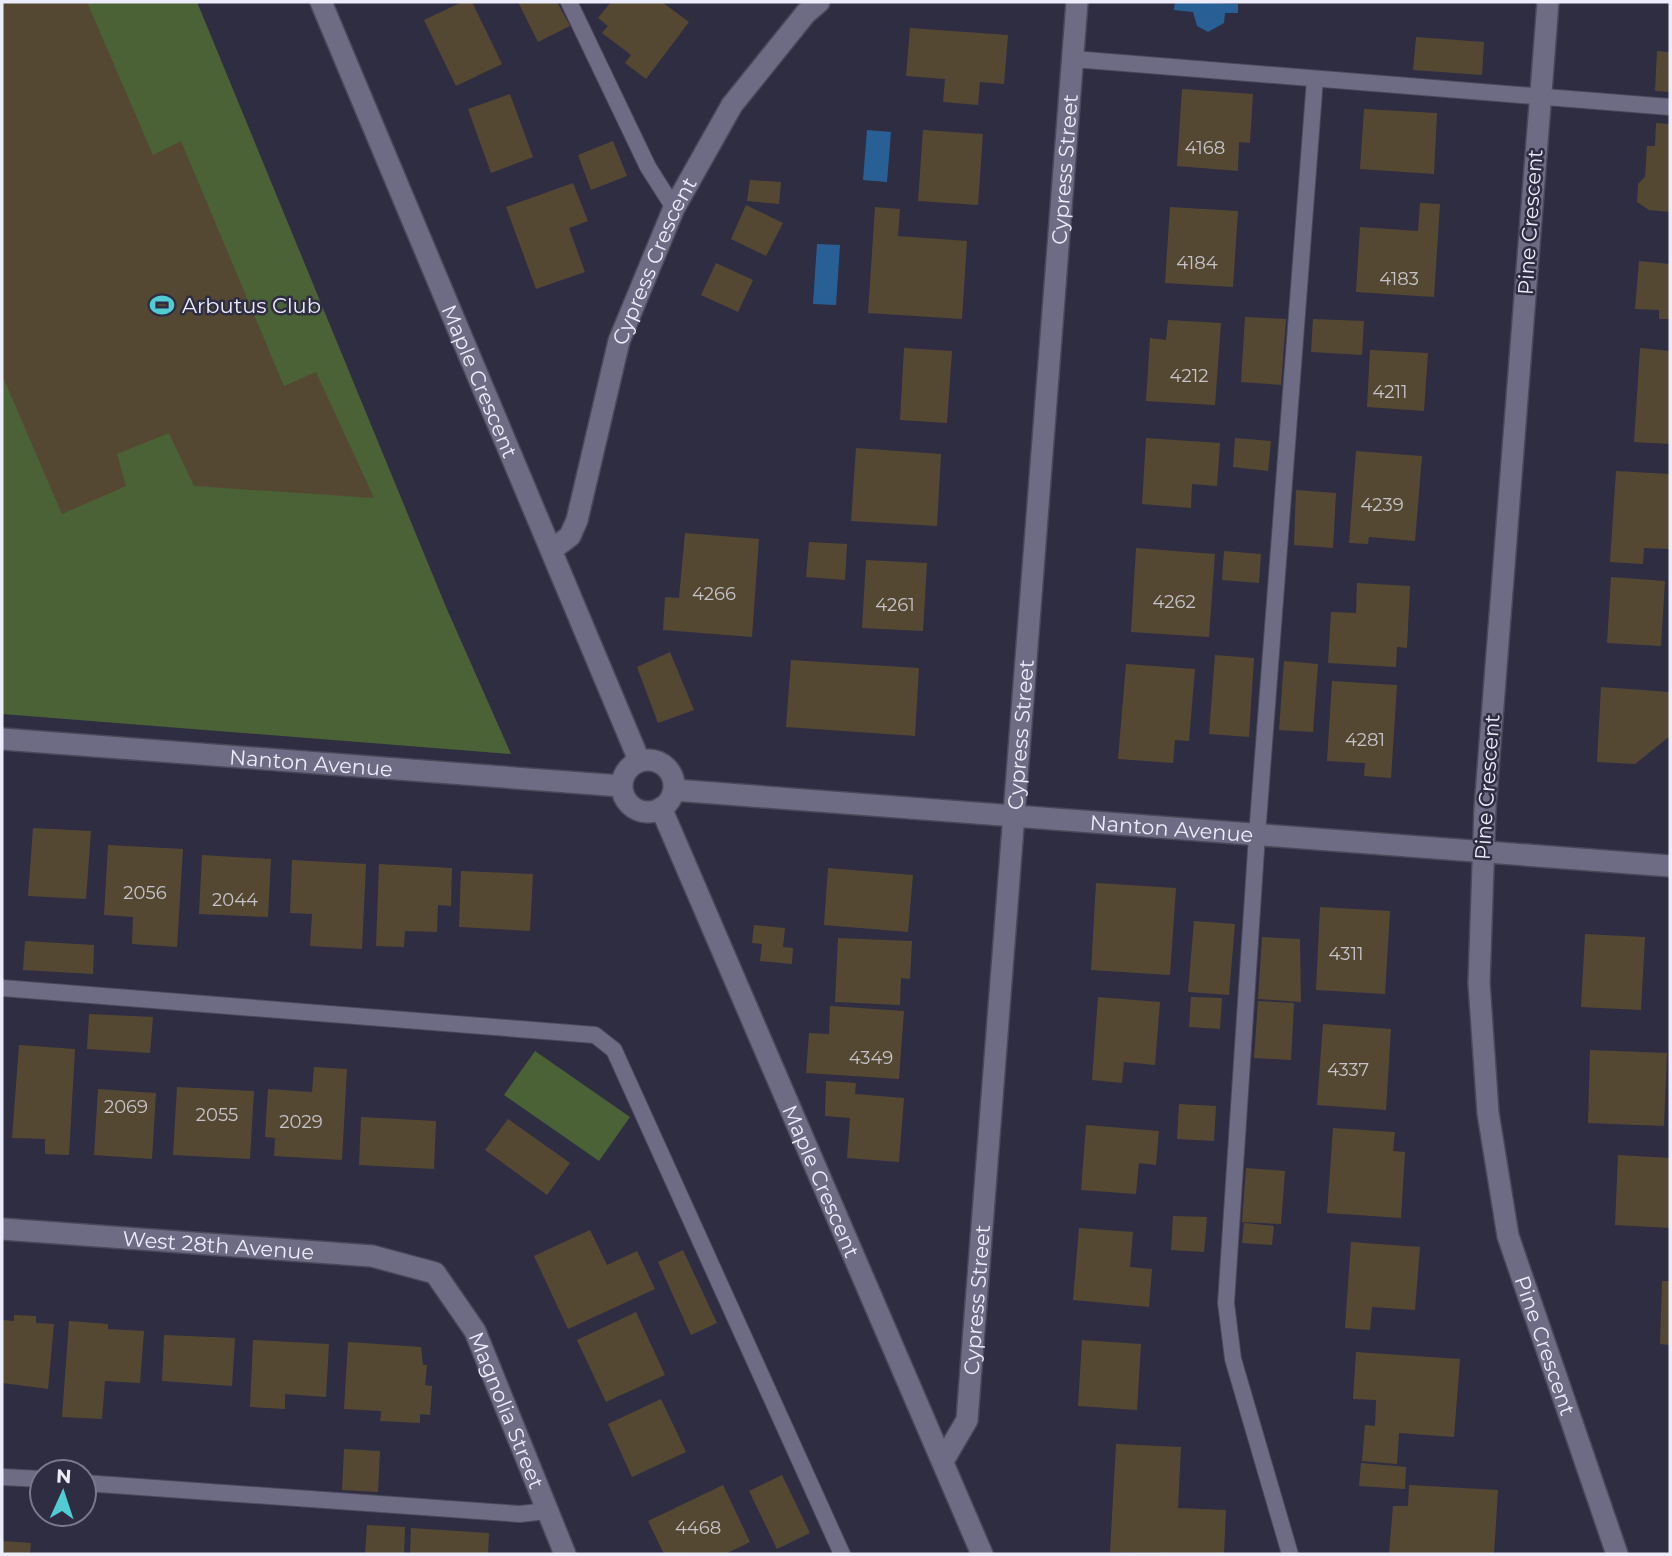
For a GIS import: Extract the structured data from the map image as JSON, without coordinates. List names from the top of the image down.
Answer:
{
  "streets": {
    "street": [
      "Cypress Street",
      "Pine Crescent",
      "Cypress Crescent",
      "Maple Crescent",
      "Nanton Avenue",
      "West 28th Avenue",
      "Magnolia Street"
    ]
  },
  "crossings": [
    ["Cypress Street", "Maple Crescent"],
    ["Cypress Street", "Nanton Avenue"],
    ["Pine Crescent", "Nanton Avenue"],
    ["Cypress Crescent", "Maple Crescent"],
    ["Maple Crescent", "Nanton Avenue"],
    ["West 28th Avenue", "Magnolia Street"]
  ],
  "places": {
    "sports": ["Arbutus Club"]
  },
  "house_numbers": [
    "4168",
    "4184",
    "4183",
    "4212",
    "4211",
    "4239",
    "4266",
    "4262",
    "4261",
    "4281",
    "2056",
    "2044",
    "4311",
    "4349",
    "4337",
    "2069",
    "2055",
    "2029",
    "4468"
  ],
  "north": "top"
}
